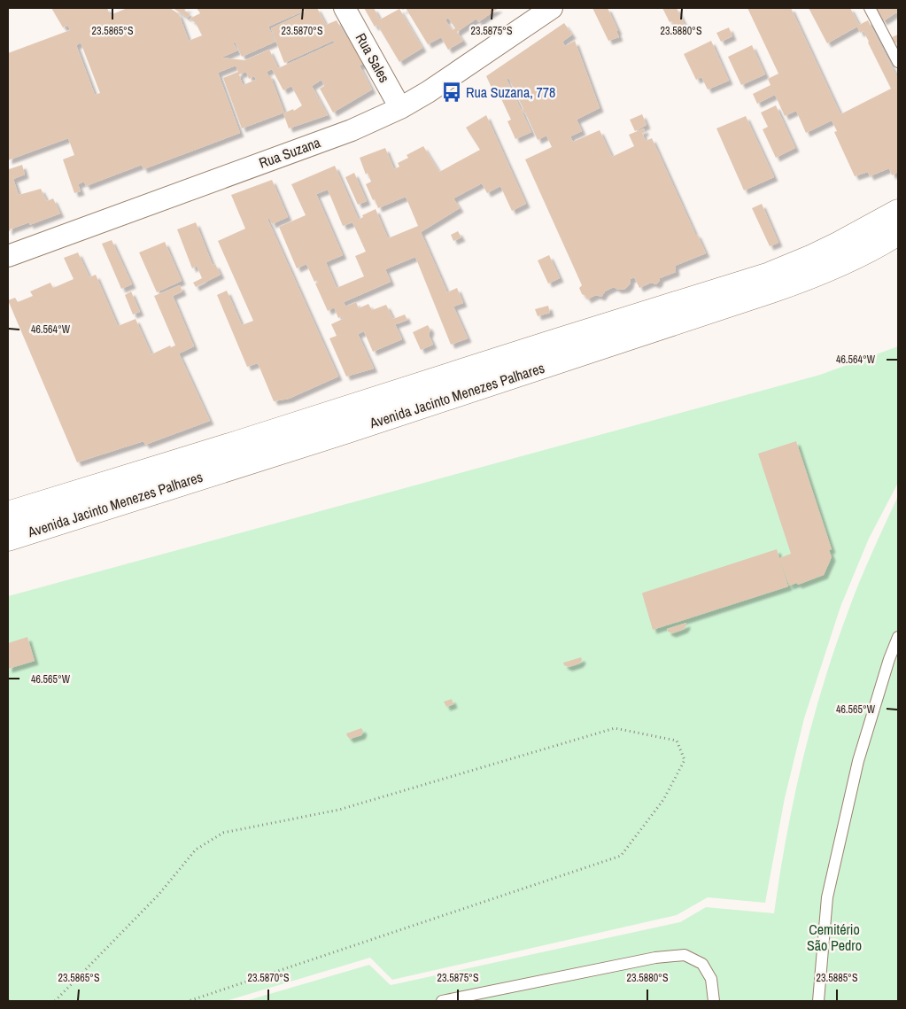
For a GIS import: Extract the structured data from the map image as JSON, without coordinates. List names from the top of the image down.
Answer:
{
  "streets": {
    "main road": ["Avenida Jacinto Menezes Palhares"],
    "street": ["Rua Sales", "Rua Suzana"]
  },
  "crossings": [
    ["Rua Sales", "Rua Suzana"]
  ],
  "parks": ["Cemitério São Pedro"],
  "places": {
    "bus stop": ["Rua Suzana, 778"]
  },
  "coordinates": [
    "23.5865°S",
    "23.5870°S",
    "23.5875°S",
    "23.5880°S",
    "46.564°W",
    "46.565°W",
    "23.5885°S"
  ]
}
